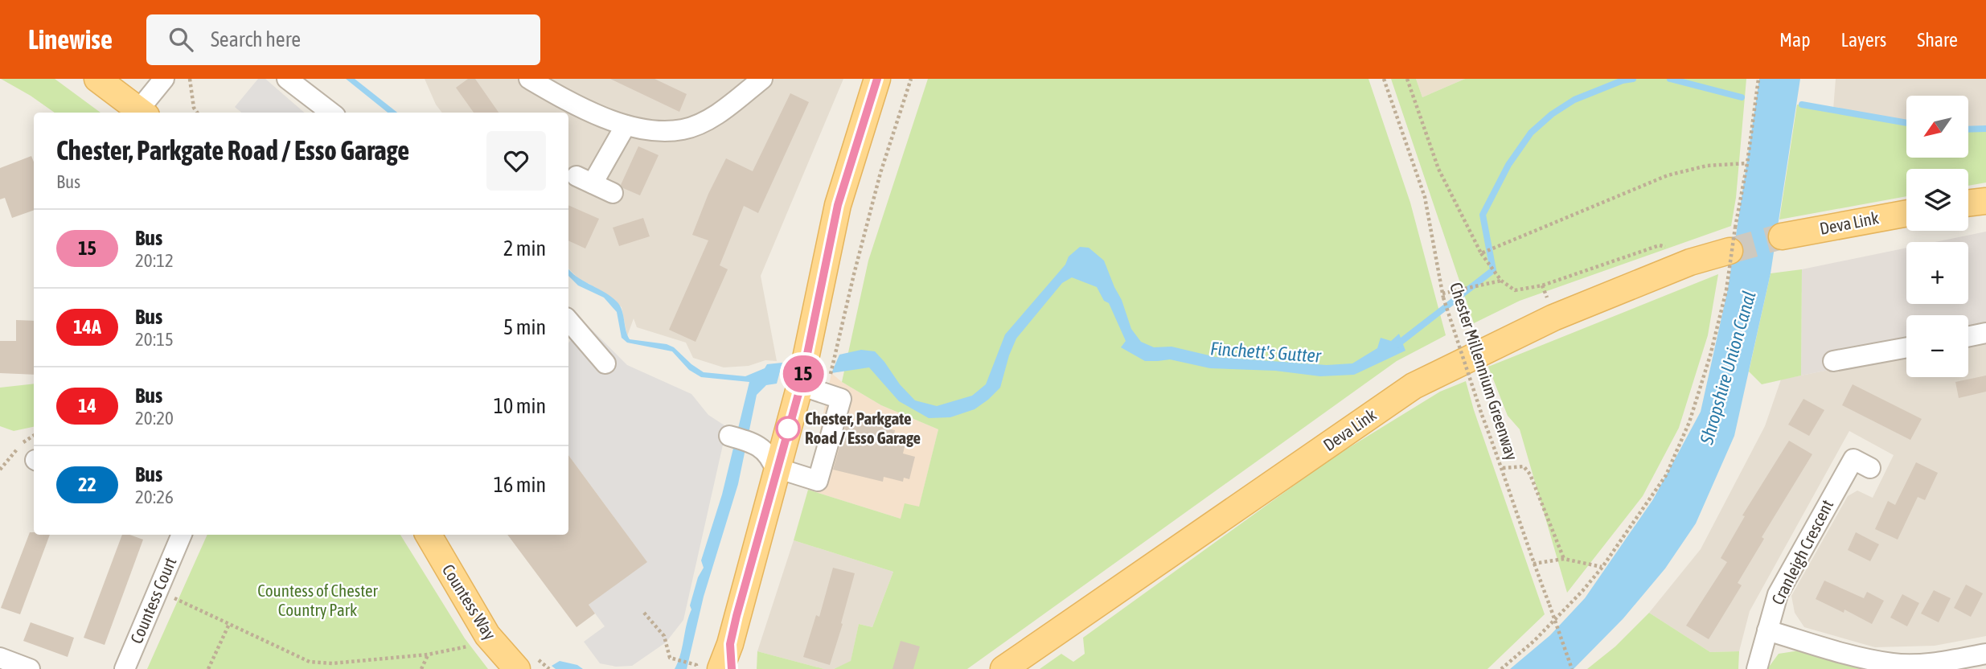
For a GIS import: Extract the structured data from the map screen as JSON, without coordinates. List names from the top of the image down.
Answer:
{
  "streets": {
    "main road": ["Deva Link", "Countess Way"],
    "street": ["Cranleigh Crescent", "Countess Court"],
    "path": ["Chester Millennium Greenway"]
  },
  "water": ["Finchett's Gutter", "Shropshire Union Canal"],
  "parks": ["Countess of Chester Country Park"],
  "places": ["Chester, Parkgate Road / Esso Garage"],
  "lines": ["bus line 15"],
  "north": "bottom left",
  "page": {
    "header": "Linewise",
    "search": "Search here",
    "nav": ["Map", "Layers", "Share"],
    "on_map": "15",
    "map_buttons": ["+", "−"],
    "heading": ["Chester, Parkgate Road / Esso Garage", "Bus"],
    "list": [
      {
        "mark": "15",
        "name": "Bus",
        "note": "20:12",
        "value": "2 min"
      },
      {
        "mark": "14A",
        "name": "Bus",
        "note": "20:15",
        "value": "5 min"
      },
      {
        "mark": "14",
        "name": "Bus",
        "note": "20:20",
        "value": "10 min"
      },
      {
        "mark": "22",
        "name": "Bus",
        "note": "20:26",
        "value": "16 min"
      }
    ]
  }
}
